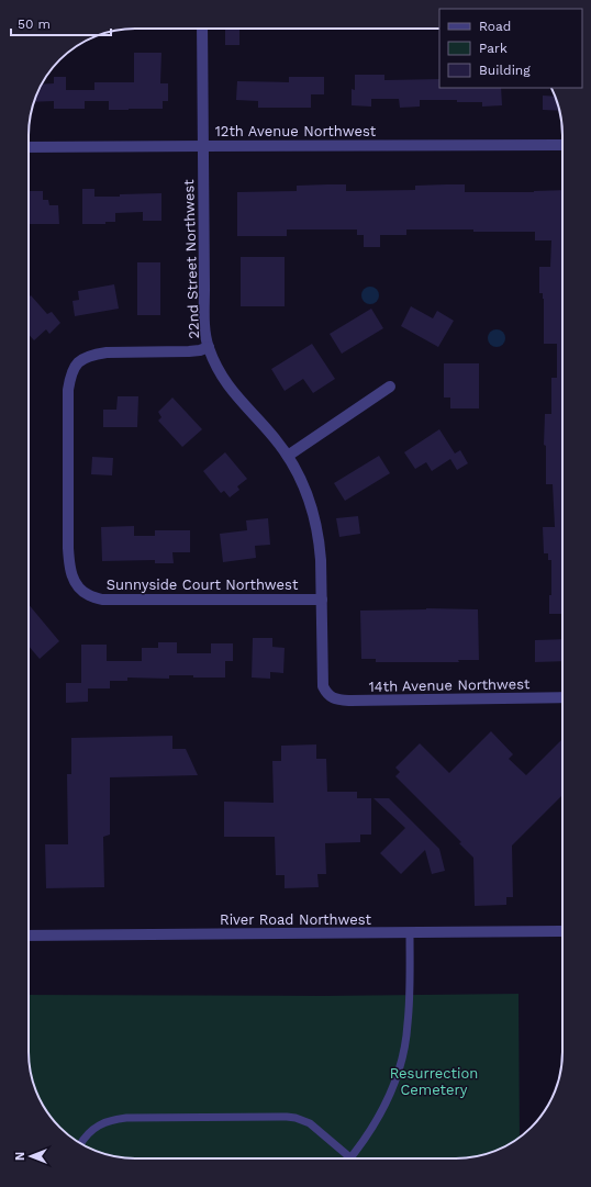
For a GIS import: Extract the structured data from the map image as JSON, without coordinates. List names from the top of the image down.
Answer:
{
  "streets": {
    "street": [
      "12th Avenue Northwest",
      "22nd Street Northwest",
      "Sunnyside Court Northwest",
      "14th Avenue Northwest",
      "River Road Northwest"
    ]
  },
  "crossings": [
    ["12th Avenue Northwest", "22nd Street Northwest"],
    ["22nd Street Northwest", "Sunnyside Court Northwest"],
    ["22nd Street Northwest", "14th Avenue Northwest"]
  ],
  "parks": ["Resurrection Cemetery"],
  "legend": ["Road", "Park", "Building"],
  "scale_bar": "50 m",
  "north": "left"
}
